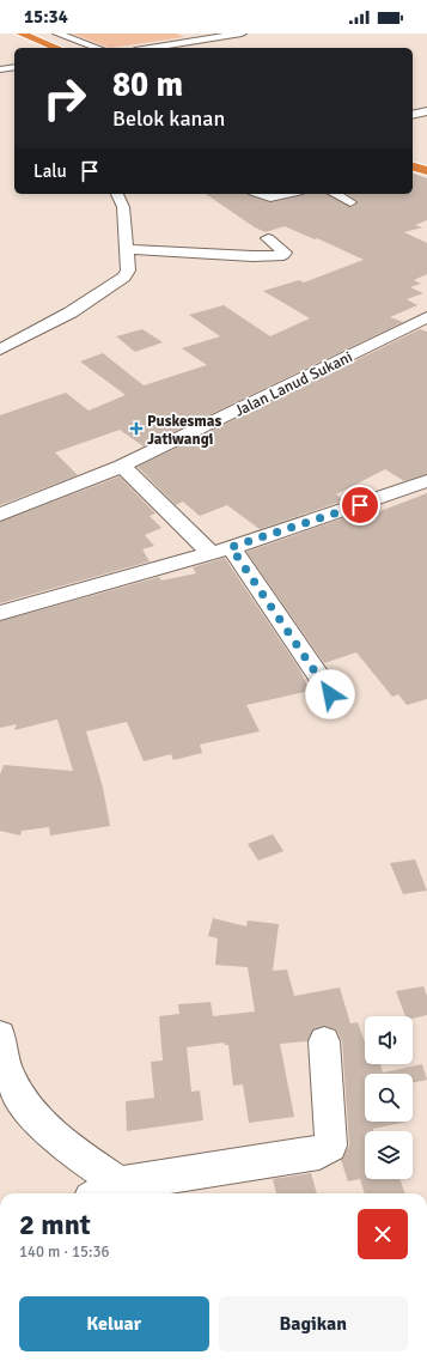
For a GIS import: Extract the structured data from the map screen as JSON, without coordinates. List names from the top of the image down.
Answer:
{
  "streets": {
    "street": ["Jalan Lanud Sukani"]
  },
  "places": {
    "health": ["Puskesmas Jatiwangi"]
  },
  "page": {
    "status": "15:34",
    "turn": ["80 m", "Belok kanan"],
    "then": "Lalu",
    "heading": ["2 mnt", "140 m · 15:36"],
    "buttons": ["Keluar", "Bagikan"]
  }
}
